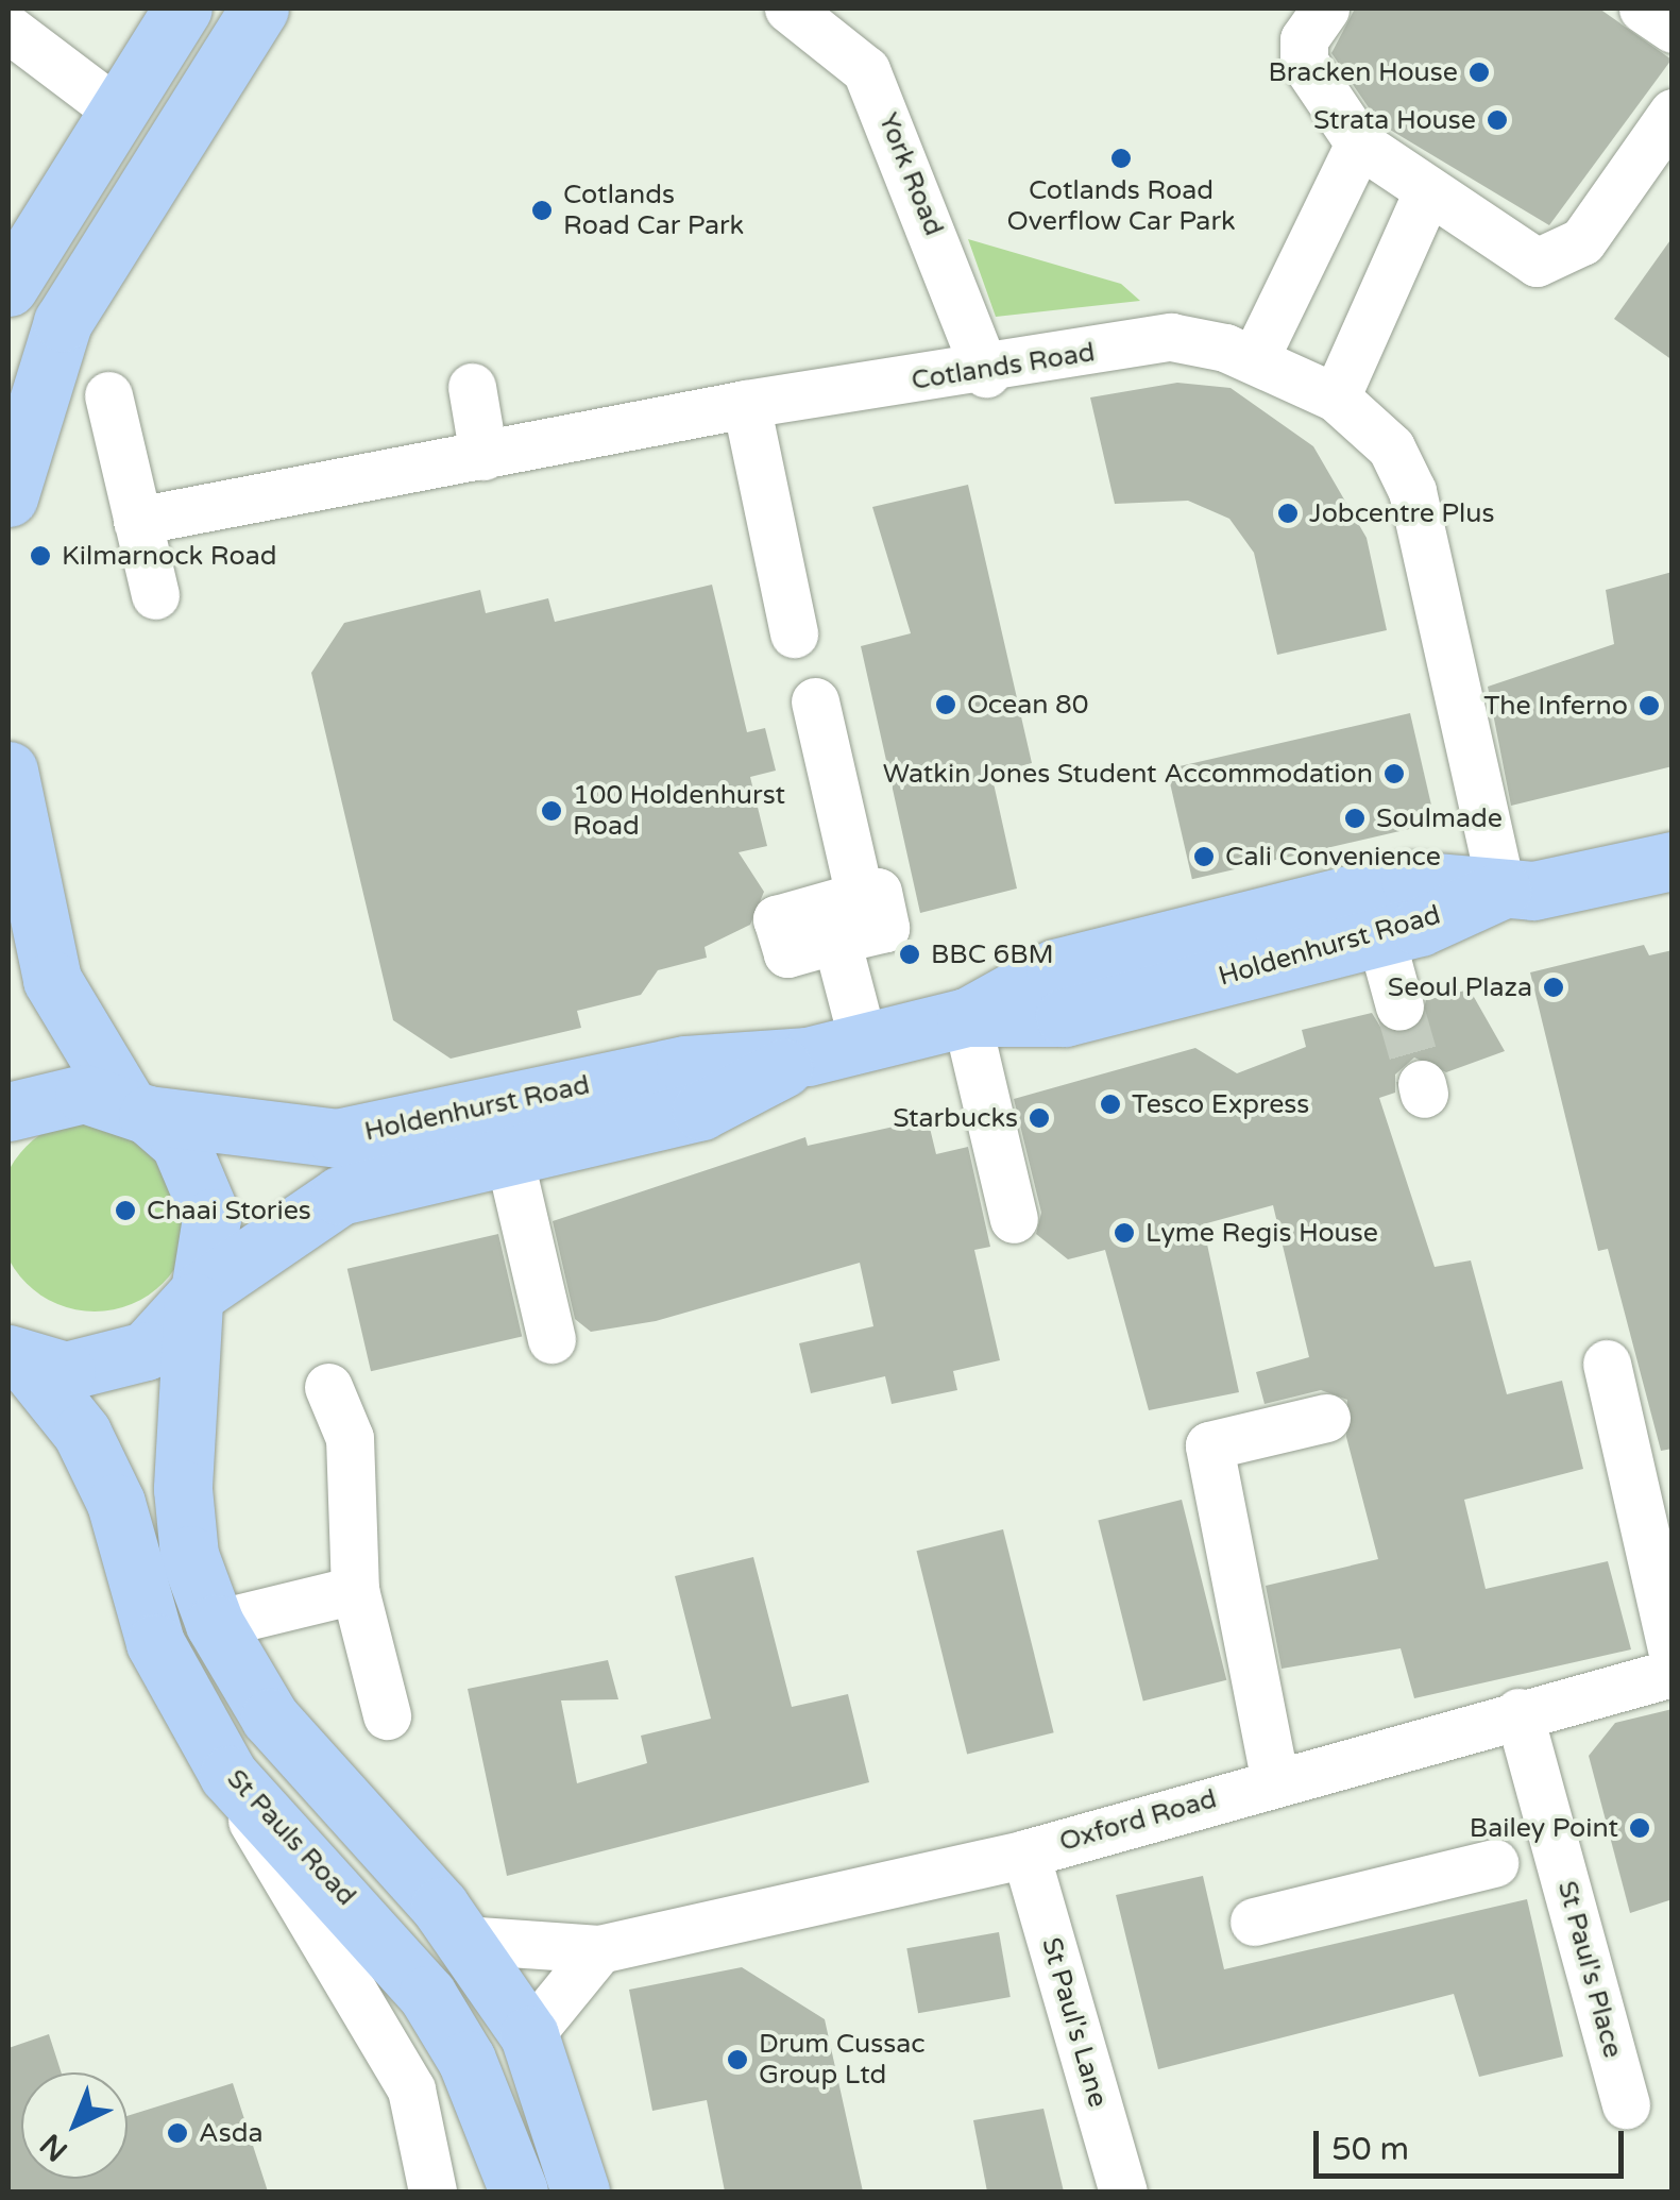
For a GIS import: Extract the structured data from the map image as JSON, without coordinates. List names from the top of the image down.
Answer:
{
  "streets": {
    "main road": ["Holdenhurst Road", "St Pauls Road"],
    "street": [
      "York Road",
      "Cotlands Road",
      "Oxford Road",
      "St Paul's Place",
      "St Paul's Lane"
    ]
  },
  "crossings": [
    ["York Road", "Cotlands Road"],
    ["Cotlands Road", "Holdenhurst Road"],
    ["Holdenhurst Road", "St Pauls Road"],
    ["Oxford Road", "St Paul's Place"],
    ["Oxford Road", "St Paul's Lane"]
  ],
  "places": [
    "Bracken House",
    "Strata House",
    "Cotlands Road Overflow Car Park",
    "Cotlands Road Car Park",
    "Jobcentre Plus",
    "Kilmarnock Road",
    "Ocean 80",
    "The Inferno",
    "Watkin Jones Student Accommodation",
    "100 Holdenhurst Road",
    "Soulmade",
    "Cali Convenience",
    "BBC 6BM",
    "Seoul Plaza",
    "Tesco Express",
    "Starbucks",
    "Chaai Stories",
    "Lyme Regis House",
    "Bailey Point",
    "Drum Cussac Group Ltd",
    "Asda"
  ],
  "scale_bar": "50 m",
  "north": "bottom left"
}
